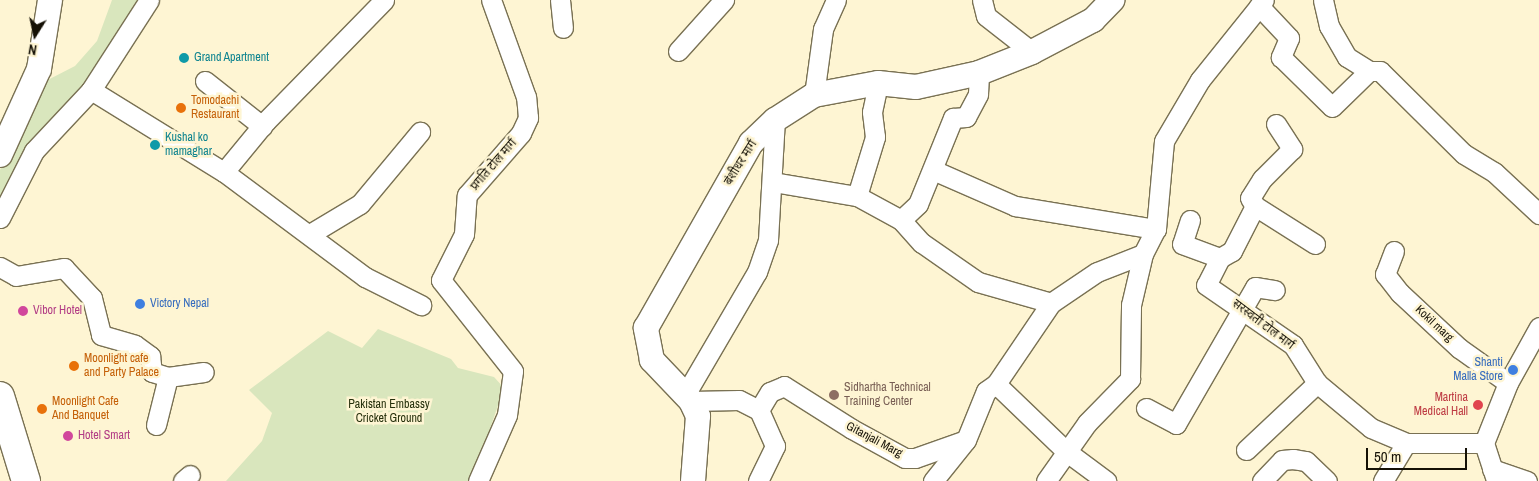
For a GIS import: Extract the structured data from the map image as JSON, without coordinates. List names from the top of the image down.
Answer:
{
  "streets": {
    "main road": ["बंशीधर मार्ग"],
    "street": [
      "प्रगति टोल मार्ग",
      "Kokil marg",
      "सरस्वती टोल मार्ग",
      "Gitanjali Marg"
    ]
  },
  "parks": ["Pakistan Embassy Cricket Ground"],
  "places": [
    "Grand Apartment",
    "Tomodachi Restaurant",
    "Kushal ko mamaghar",
    "Victory Nepal",
    "Vibor Hotel",
    "Moonlight cafe and Party Palace",
    "Shanti Malla Store",
    "Sidhartha Technical Training Center",
    "Martina Medical Hall",
    "Moonlight Cafe And Banquet",
    "Hotel Smart"
  ],
  "scale_bar": "50 m",
  "north": "bottom"
}
